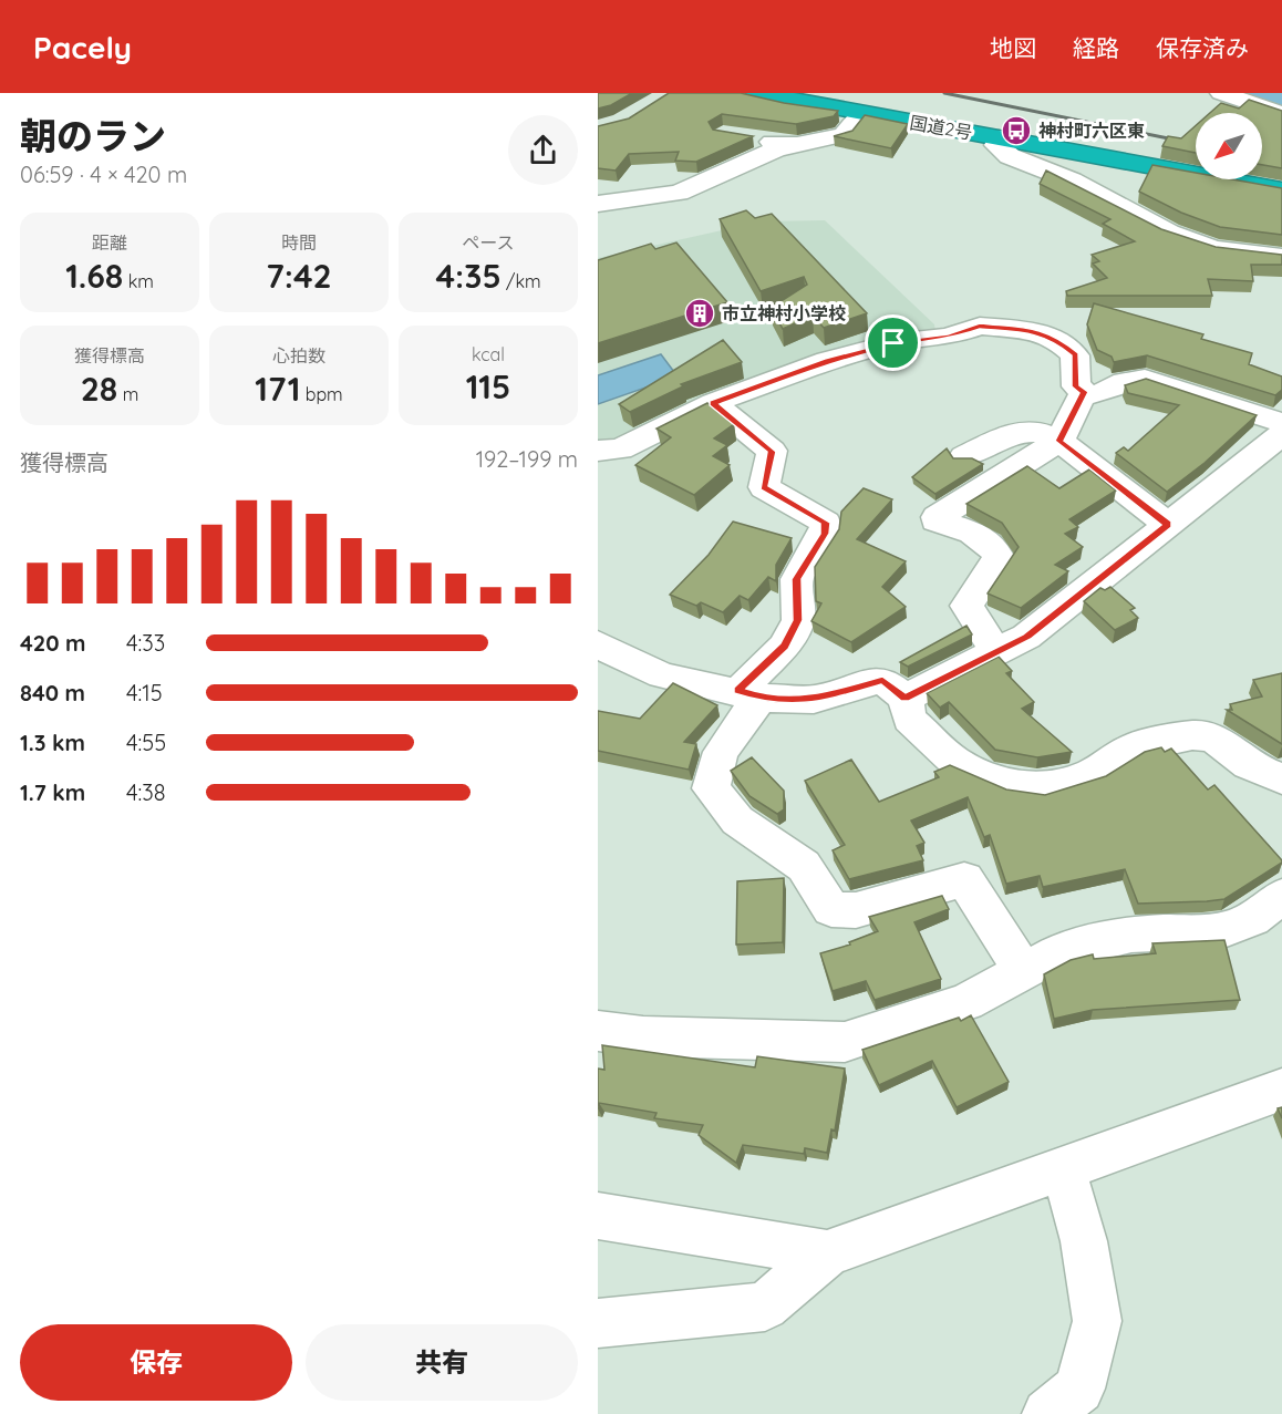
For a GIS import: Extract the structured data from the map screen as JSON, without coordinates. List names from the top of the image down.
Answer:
{
  "streets": {
    "highway": ["国道2号"]
  },
  "places": {
    "bus stop": ["神村町六区東"],
    "building": ["市立神村小学校"]
  },
  "north": "bottom left",
  "page": {
    "header": "Pacely",
    "nav": ["地図", "経路", "保存済み"],
    "heading": ["朝のラン", "06:59 · 4 × 420 m"],
    "stats": [
      ["距離", "1.68 km"],
      ["時間", "7:42"],
      ["ペース", "4:35 /km"],
      ["獲得標高", "28 m"],
      ["心拍数", "171 bpm"],
      ["kcal", "115"]
    ],
    "chart": ["獲得標高", "192–199 m"],
    "list": [
      {
        "name": "420 m",
        "note": "4:33"
      },
      {
        "name": "840 m",
        "note": "4:15"
      },
      {
        "name": "1.3 km",
        "note": "4:55"
      },
      {
        "name": "1.7 km",
        "note": "4:38"
      }
    ],
    "buttons": ["保存", "共有"]
  }
}
